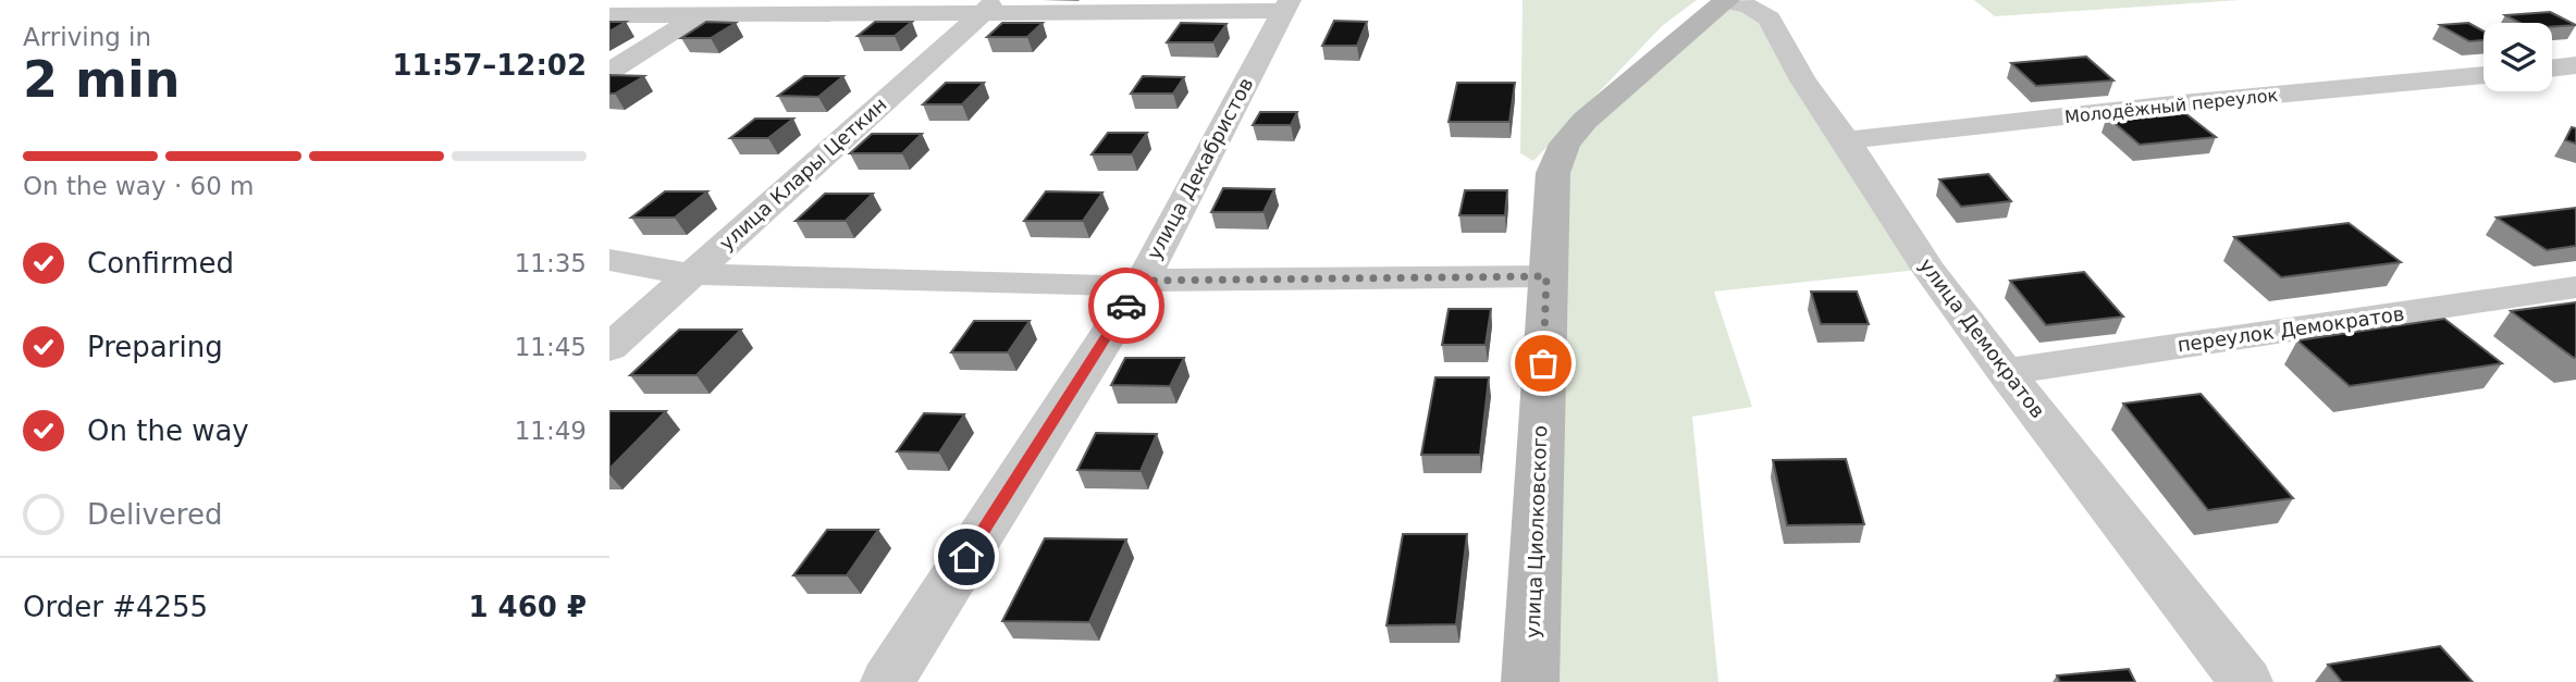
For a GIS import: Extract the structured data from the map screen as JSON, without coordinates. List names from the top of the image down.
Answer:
{
  "streets": {
    "main road": ["улица Циолковского"],
    "street": [
      "Молодёжный переулок",
      "улица Декабристов",
      "улица Клары Цеткин",
      "переулок Демократов",
      "улица Демократов"
    ]
  },
  "crossings": [
    ["Молодёжный переулок", "улица Демократов"],
    ["переулок Демократов", "улица Демократов"],
    ["улица Демократов", "улица Циолковского"]
  ],
  "page": {
    "heading": ["2 min", "Arriving in", "11:57–12:02"],
    "panel": ["Order #4255", "1 460 ₽"],
    "bar": "On the way · 60 m",
    "list": [
      ["Confirmed", "11:35"],
      ["Preparing", "11:45"],
      ["On the way", "11:49"],
      "Delivered"
    ]
  }
}
